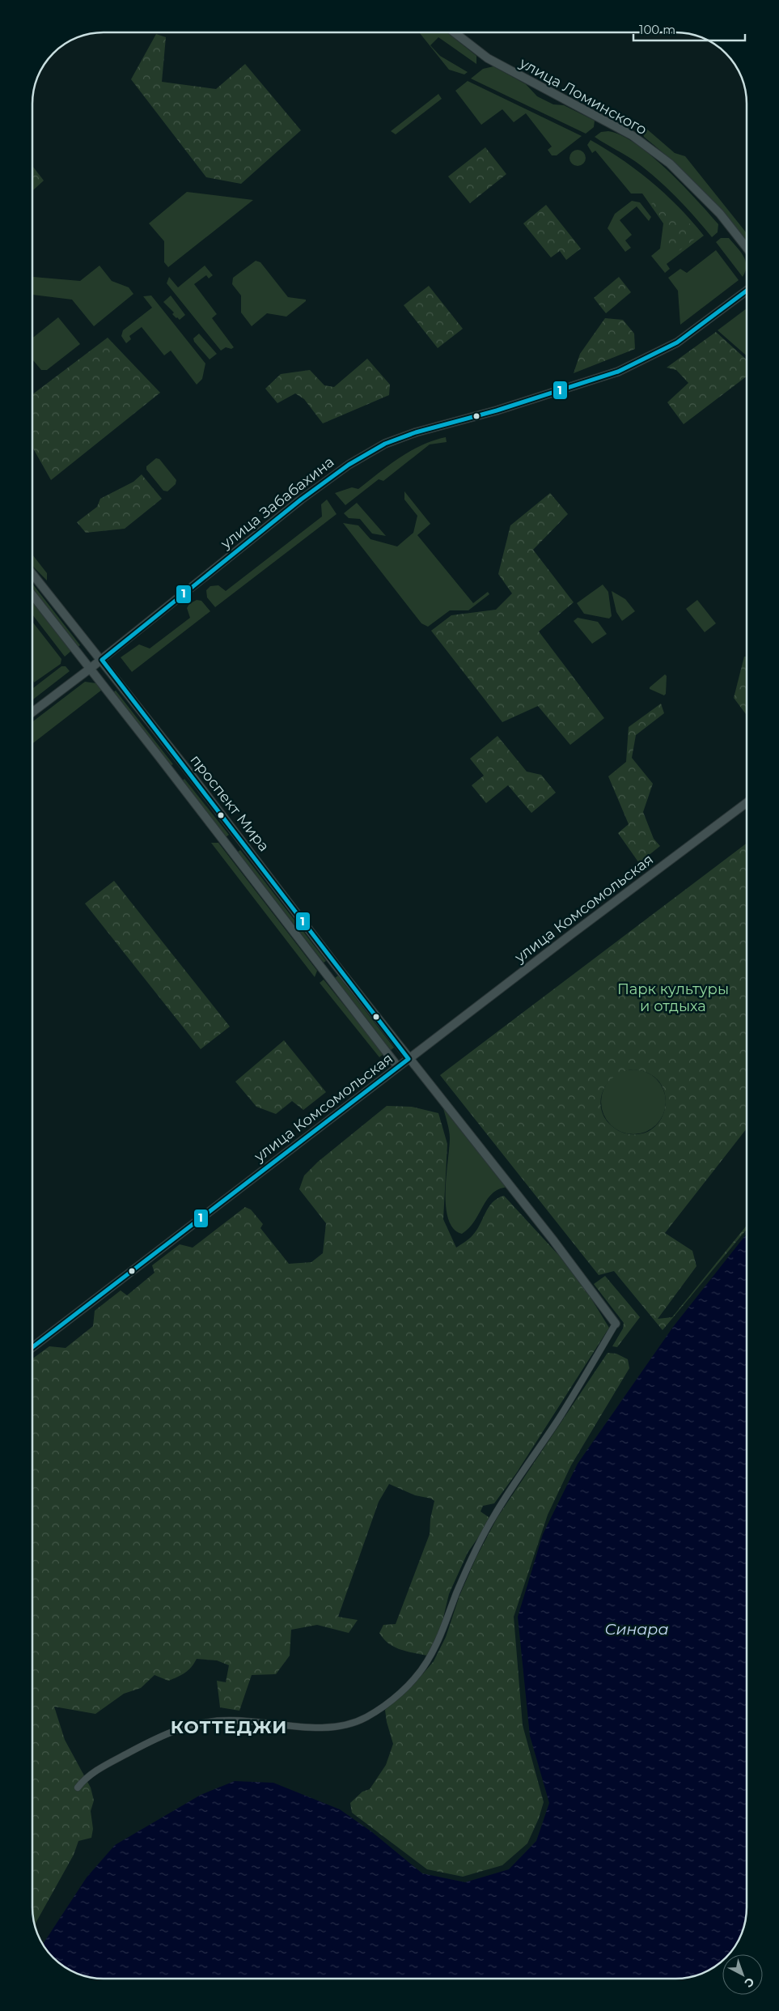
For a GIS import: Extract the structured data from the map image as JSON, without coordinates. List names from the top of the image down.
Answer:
{
  "streets": {
    "street": [
      "улица Ломинского",
      "улица Забабахина",
      "проспект Мира",
      "улица Комсомольская"
    ]
  },
  "crossings": [
    ["улица Забабахина", "проспект Мира"],
    ["проспект Мира", "улица Комсомольская"]
  ],
  "districts": ["КОТТЕДЖИ"],
  "water": ["Синара"],
  "parks": ["Парк культуры и отдыха"],
  "lines": ["transit line 1"],
  "scale_bar": "100 m",
  "north": "bottom right"
}
